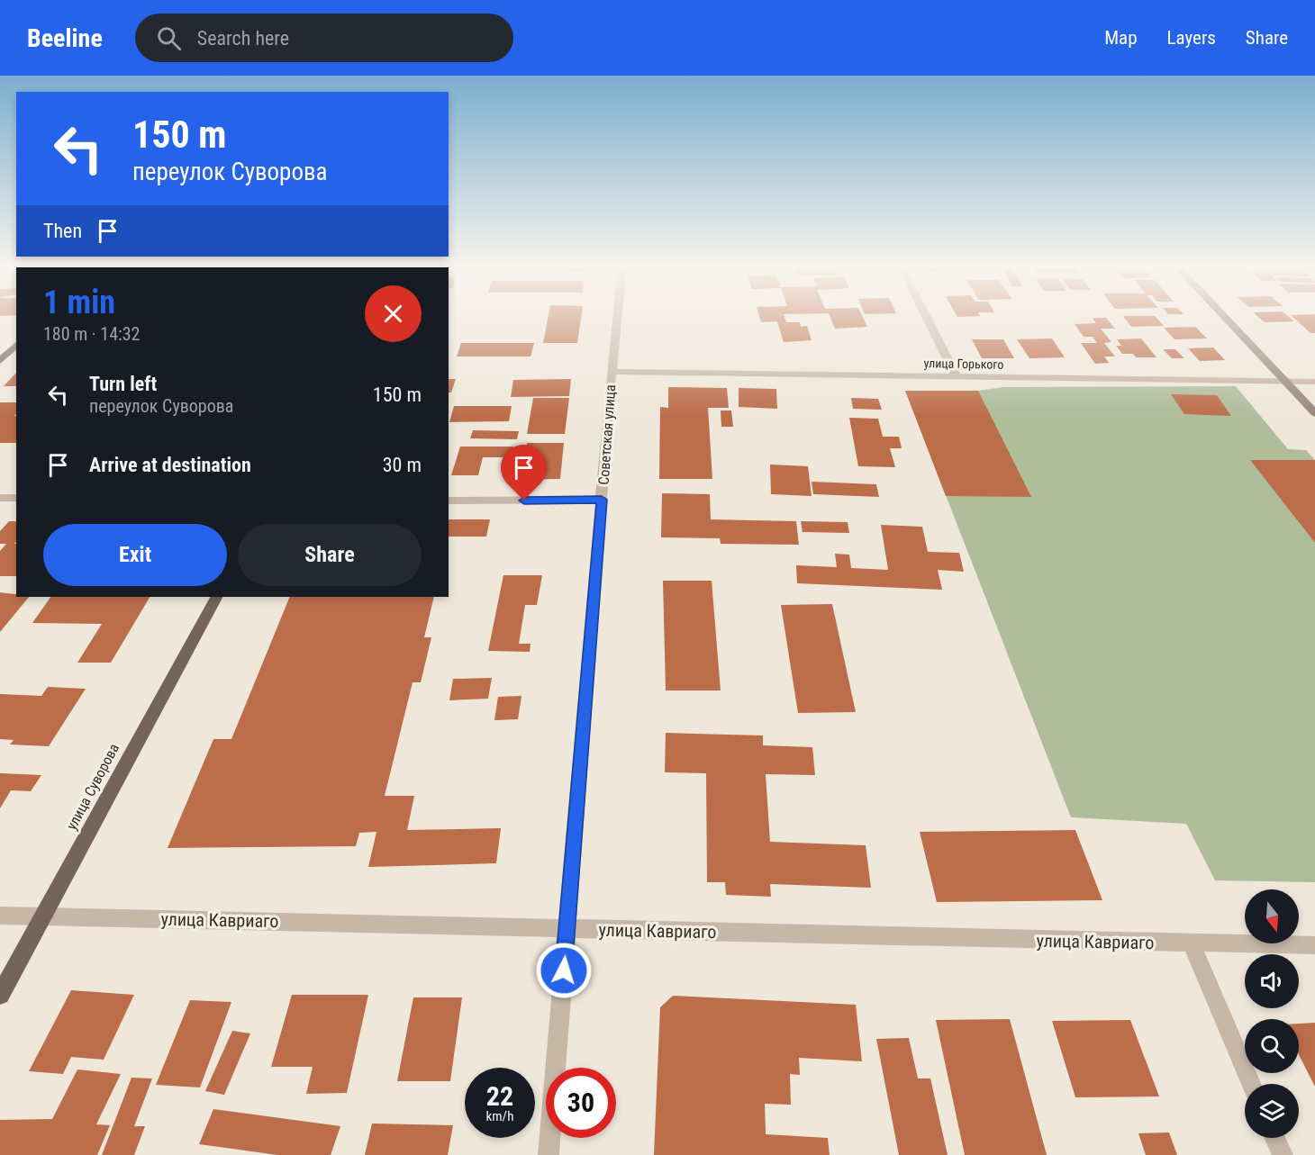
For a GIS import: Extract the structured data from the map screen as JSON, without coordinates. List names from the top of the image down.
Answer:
{
  "streets": {
    "main road": ["улица Суворова"],
    "street": ["улица Горького", "Советская улица", "улица Кавриаго"]
  },
  "crossings": [
    ["улица Горького", "Советская улица"],
    ["Советская улица", "улица Кавриаго"],
    ["улица Суворова", "улица Кавриаго"]
  ],
  "north": "bottom",
  "page": {
    "header": "Beeline",
    "search": "Search here",
    "nav": ["Map", "Layers", "Share"],
    "turn": ["150 m", "переулок Суворова"],
    "then": "Then",
    "heading": ["1 min", "180 m · 14:32"],
    "list": [
      {
        "name": "Turn left",
        "note": "переулок Суворова",
        "value": "150 m"
      },
      {
        "name": "Arrive at destination",
        "value": "30 m"
      }
    ],
    "buttons": ["Exit", "Share"],
    "speed": "22 km/h",
    "limit": "30"
  }
}
